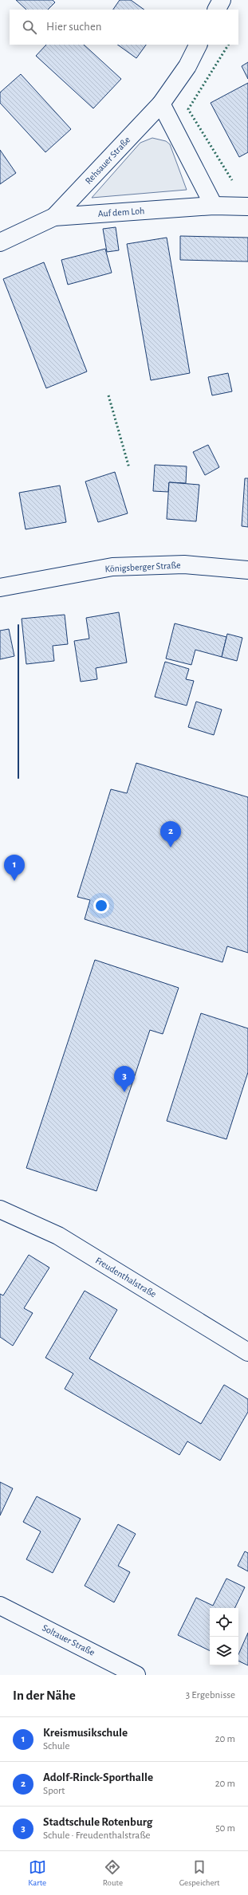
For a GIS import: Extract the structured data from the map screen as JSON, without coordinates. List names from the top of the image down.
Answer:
{
  "streets": {
    "street": [
      "Rehsauer Straße",
      "Auf dem Loh",
      "Königsberger Straße",
      "Freudenthalstraße",
      "Soltauer Straße"
    ]
  },
  "crossings": [
    ["Rehsauer Straße", "Auf dem Loh"]
  ],
  "page": {
    "search": "Hier suchen",
    "pins": ["2", "1", "3"],
    "heading": ["In der Nähe", "3 Ergebnisse"],
    "list": [
      {
        "mark": "1",
        "name": "Kreismusikschule",
        "note": "Schule",
        "value": "20 m"
      },
      {
        "mark": "2",
        "name": "Adolf-Rinck-Sporthalle",
        "note": "Sport",
        "value": "20 m"
      },
      {
        "mark": "3",
        "name": "Stadtschule Rotenburg",
        "note": "Schule · Freudenthalstraße",
        "value": "50 m"
      }
    ],
    "nav": ["Karte", "Route", "Gespeichert"]
  }
}
